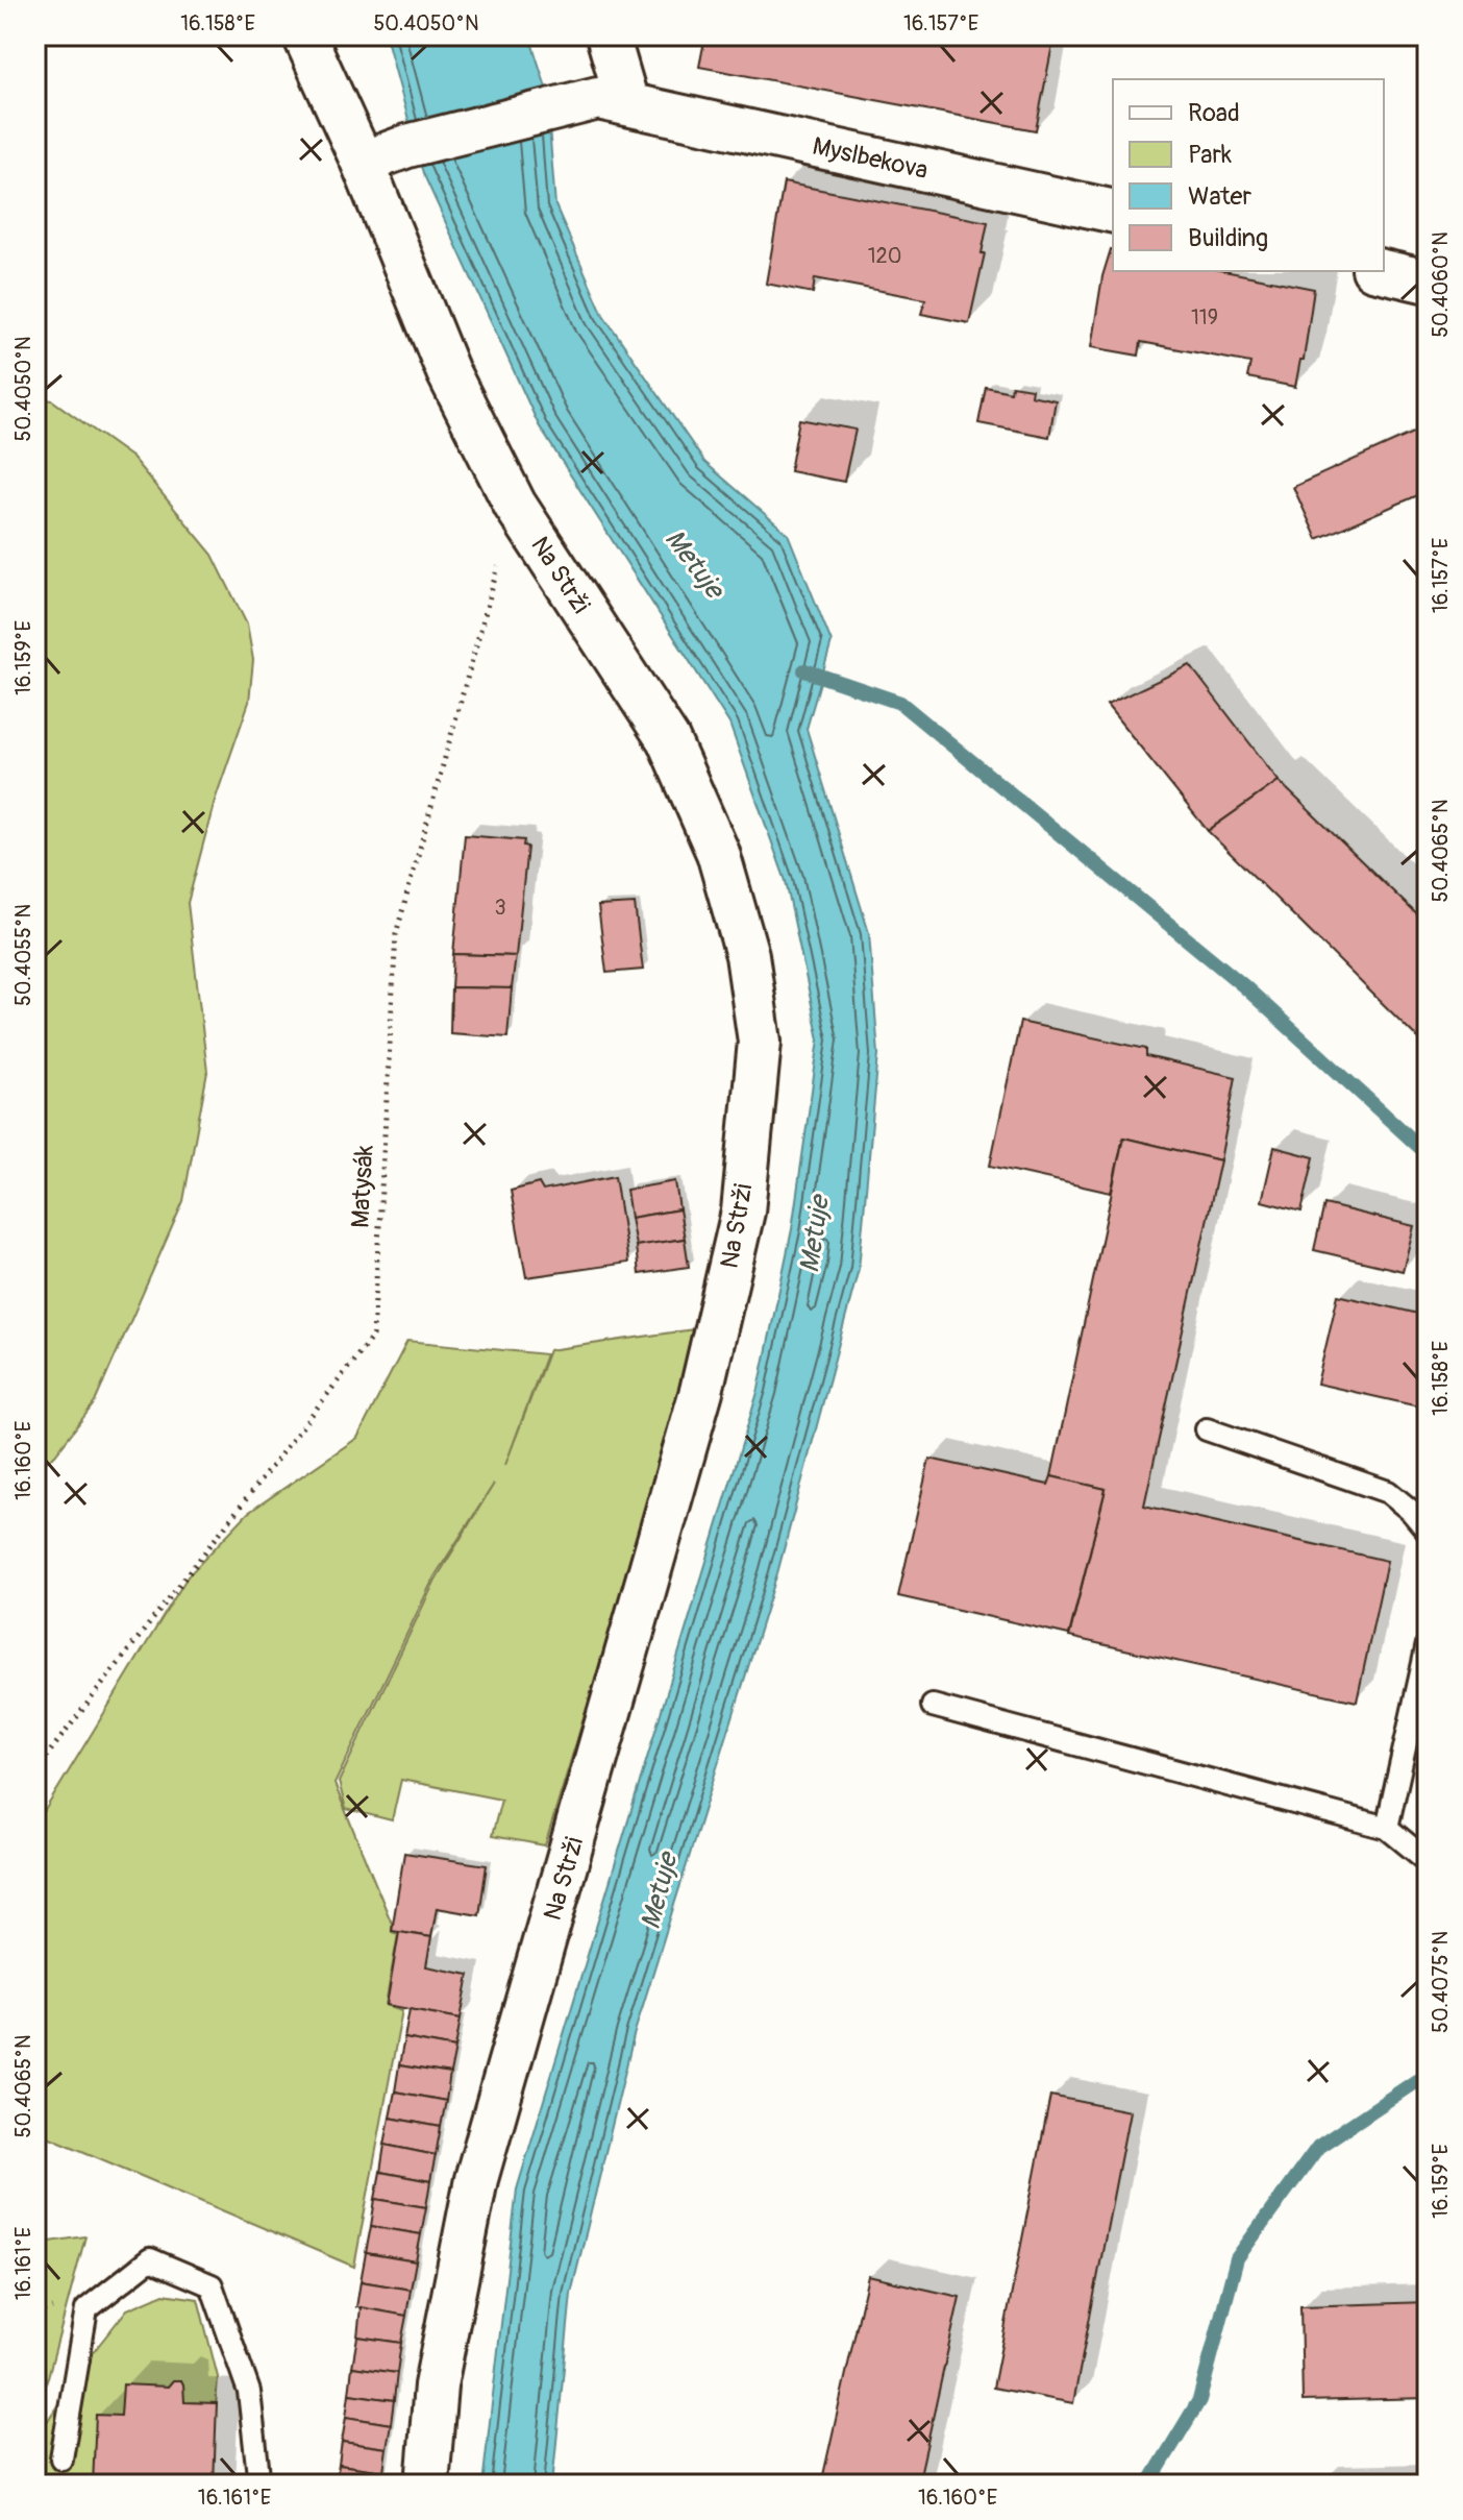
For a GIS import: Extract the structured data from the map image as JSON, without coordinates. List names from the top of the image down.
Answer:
{
  "streets": {
    "street": ["Myslbekova", "Na Strži"],
    "path": ["Matysák"]
  },
  "crossings": [
    ["Na Strži", "Matysák"]
  ],
  "water": ["Metuje"],
  "house_numbers": ["120", "119", "3"],
  "legend": [
    "Road",
    "Park",
    "Water",
    "Building"
  ],
  "coordinates": [
    "16.158°E",
    "50.4050°N",
    "16.157°E",
    "50.4060°N",
    "16.159°E",
    "50.4065°N",
    "50.4055°N",
    "16.160°E",
    "50.4075°N",
    "16.161°E"
  ]
}
